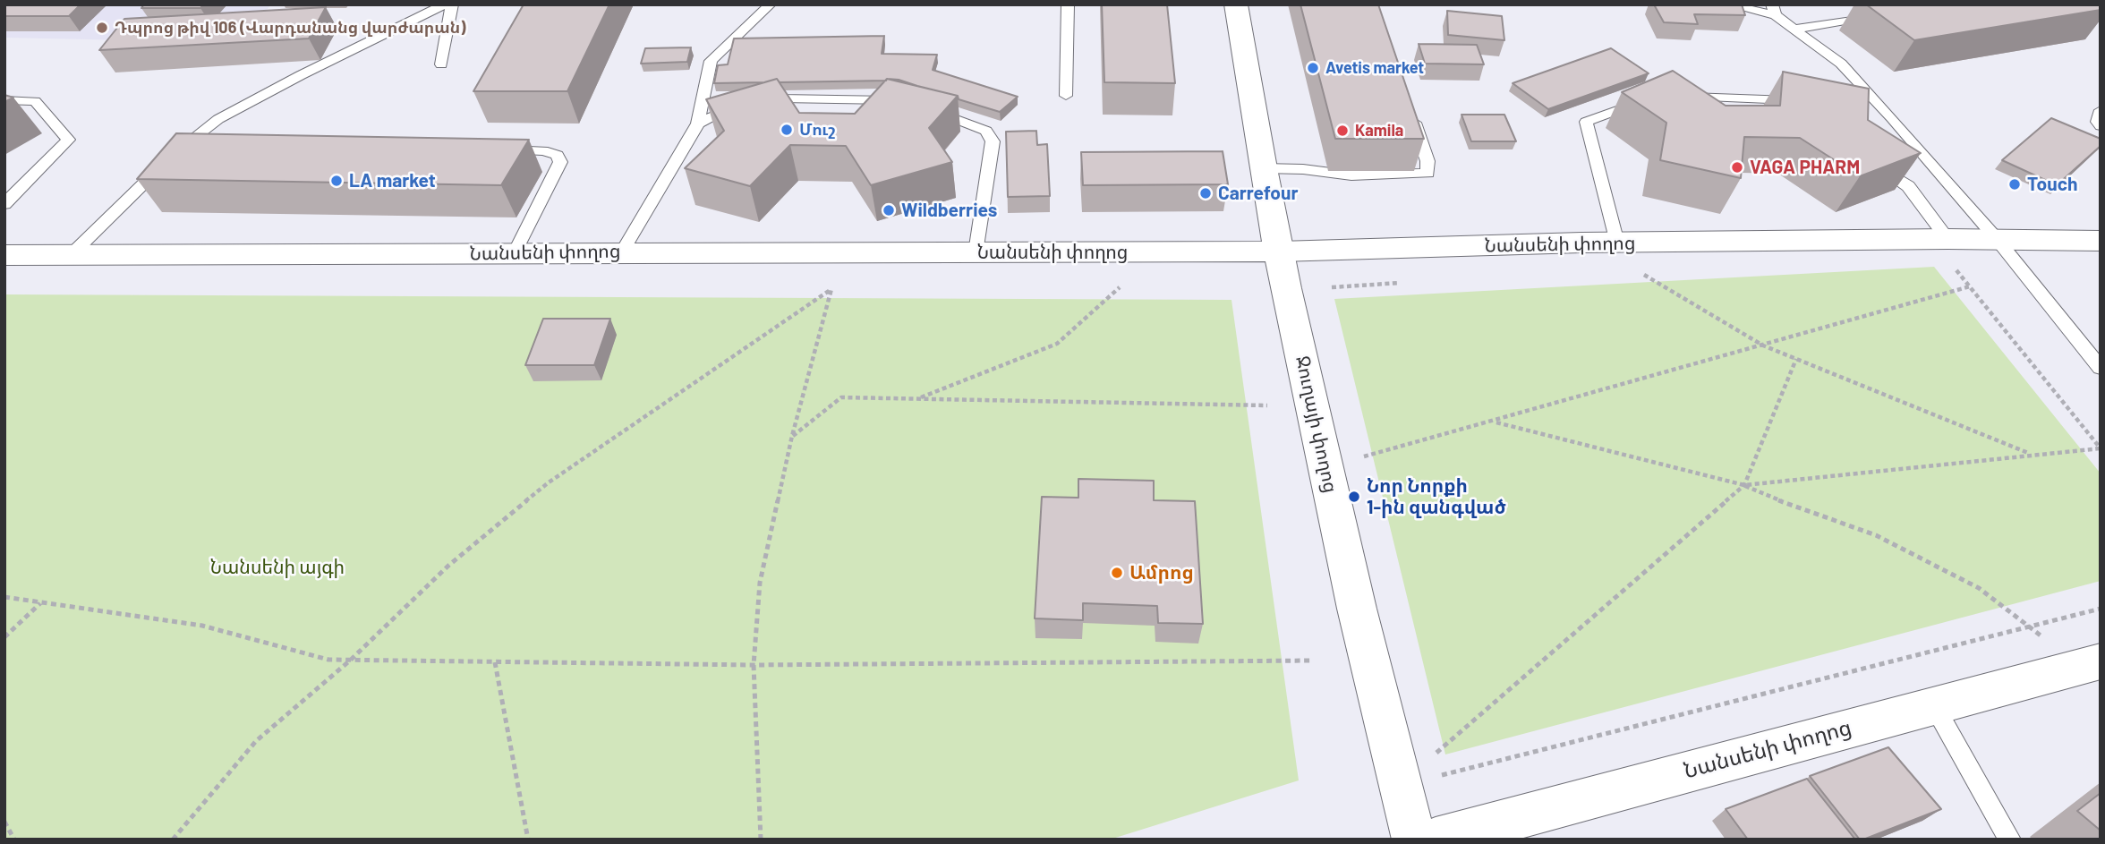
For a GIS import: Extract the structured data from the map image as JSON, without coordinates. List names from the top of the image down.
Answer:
{
  "streets": {
    "street": ["Նանսենի փողոց", "Ջուղայի փողոց"]
  },
  "crossings": [
    ["Նանսենի փողոց", "Ջուղայի փողոց"]
  ],
  "parks": ["Նանսենի այգի"],
  "places": [
    "Դպրոց թիվ 106 (Վարդանանց վարժարան)",
    "Avetis market",
    "Մուշ",
    "Kamila",
    "VAGA PHARM",
    "LA market",
    "Touch",
    "Carrefour",
    "Wildberries",
    "Նոր Նորքի 1-ին զանգված",
    "Ամրոց"
  ]
}
